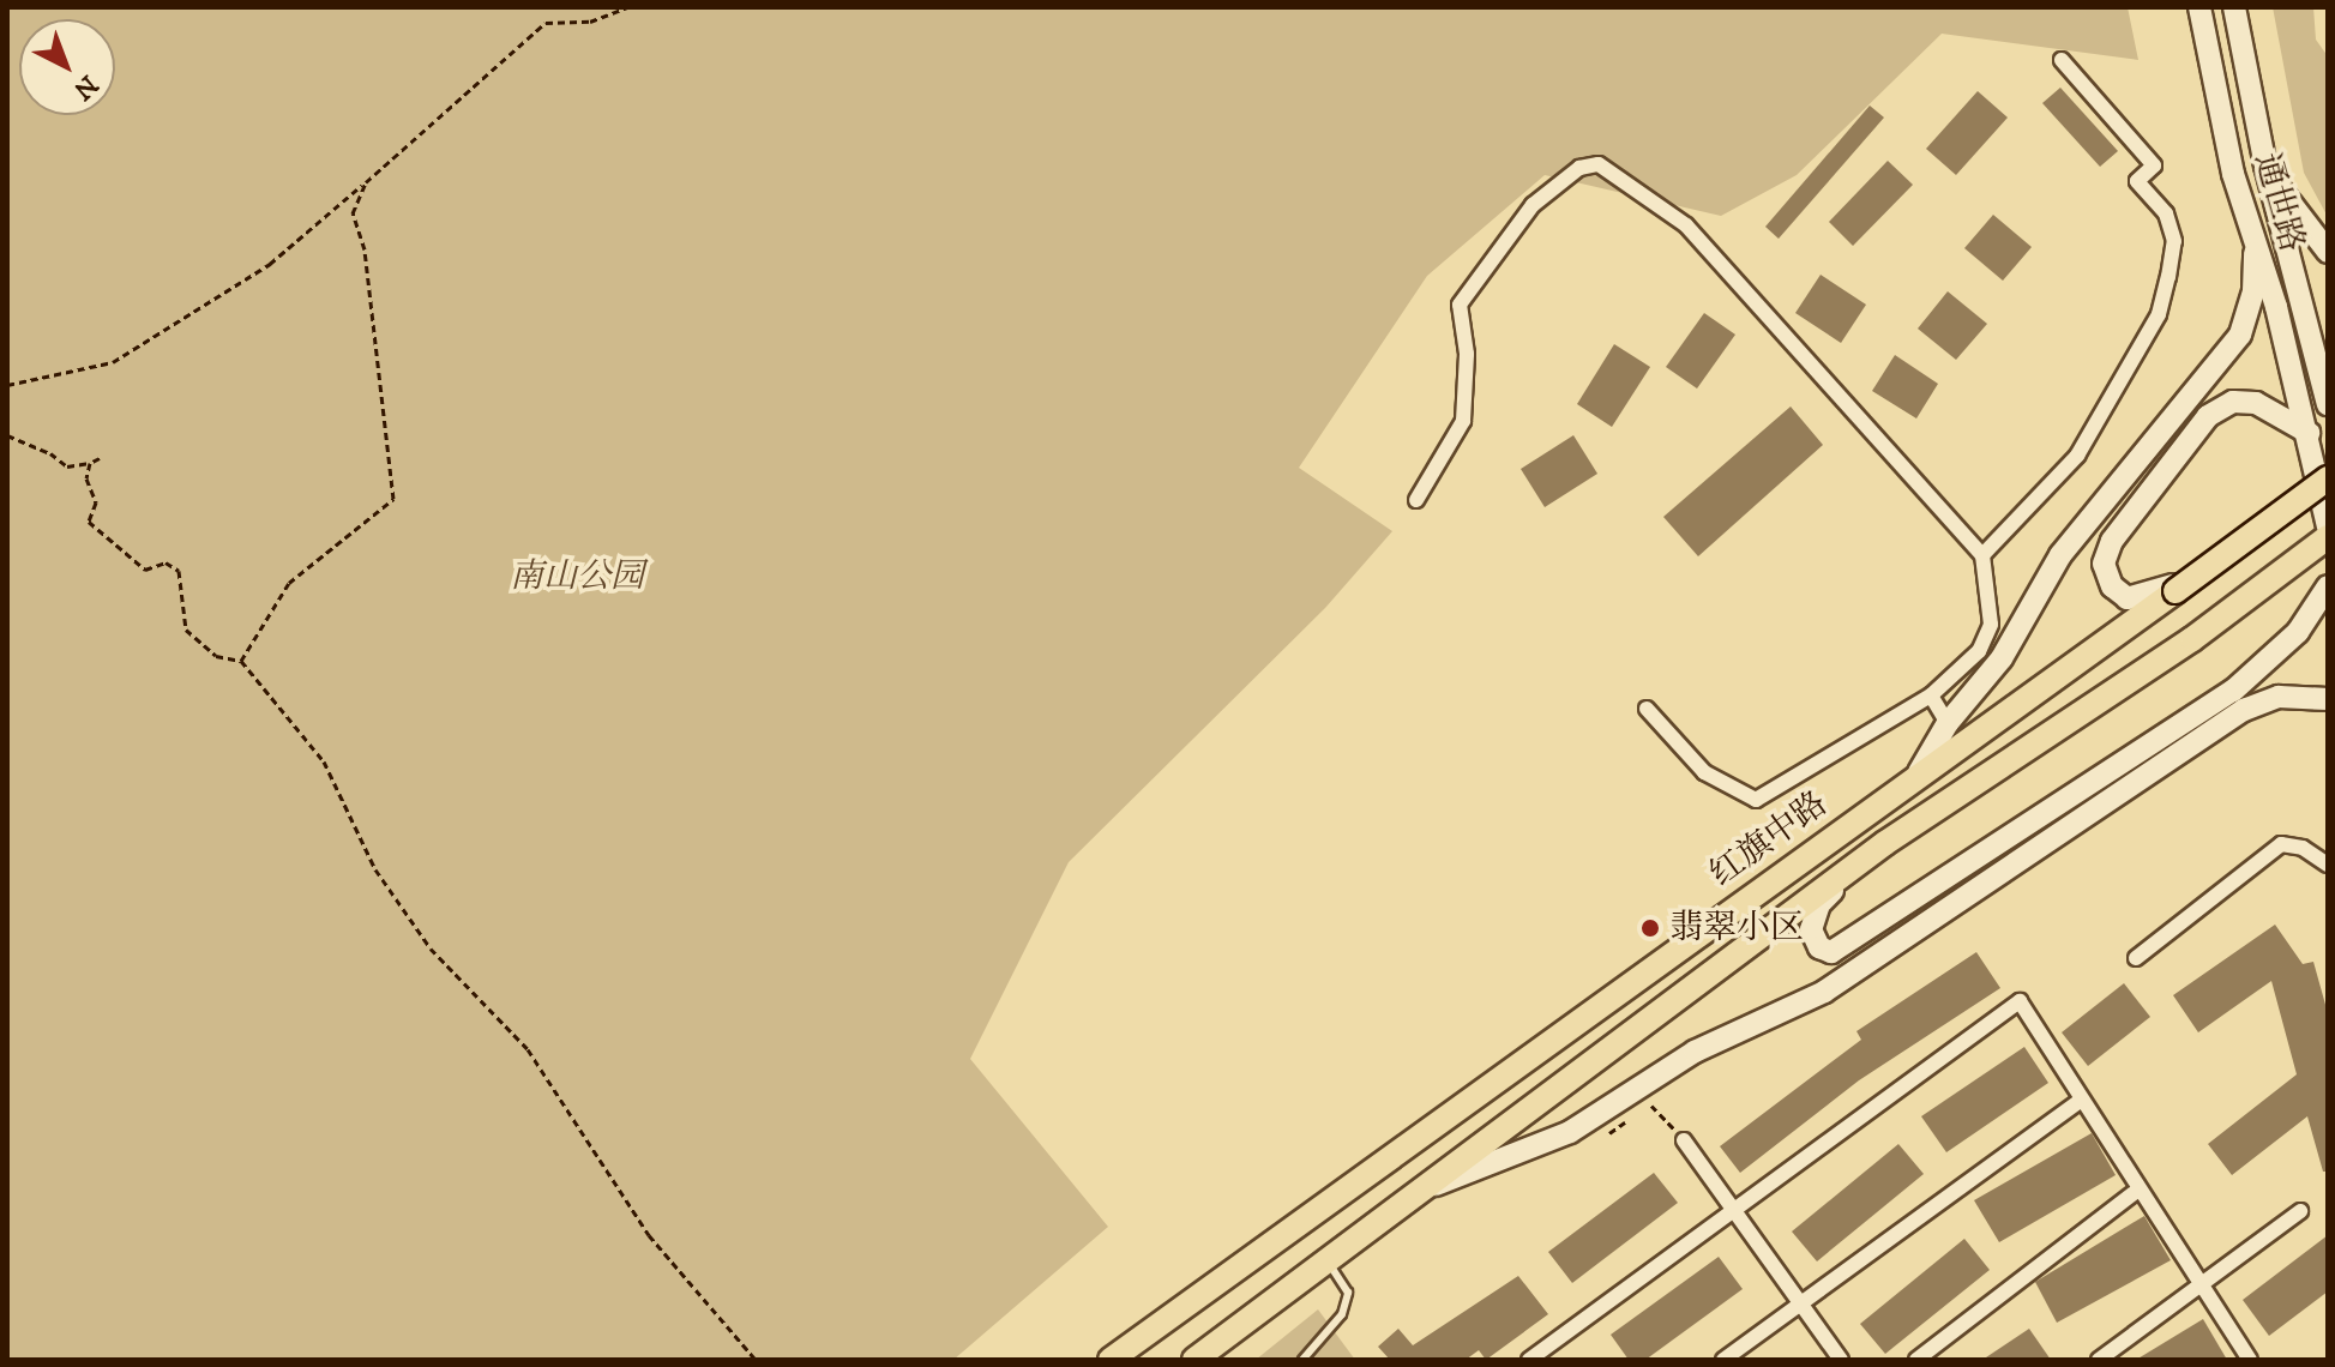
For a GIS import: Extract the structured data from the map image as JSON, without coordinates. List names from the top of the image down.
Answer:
{
  "streets": {
    "main road": ["通世路", "红旗中路"]
  },
  "parks": ["南山公园"],
  "places": ["翡翠小区"],
  "north": "bottom right"
}
